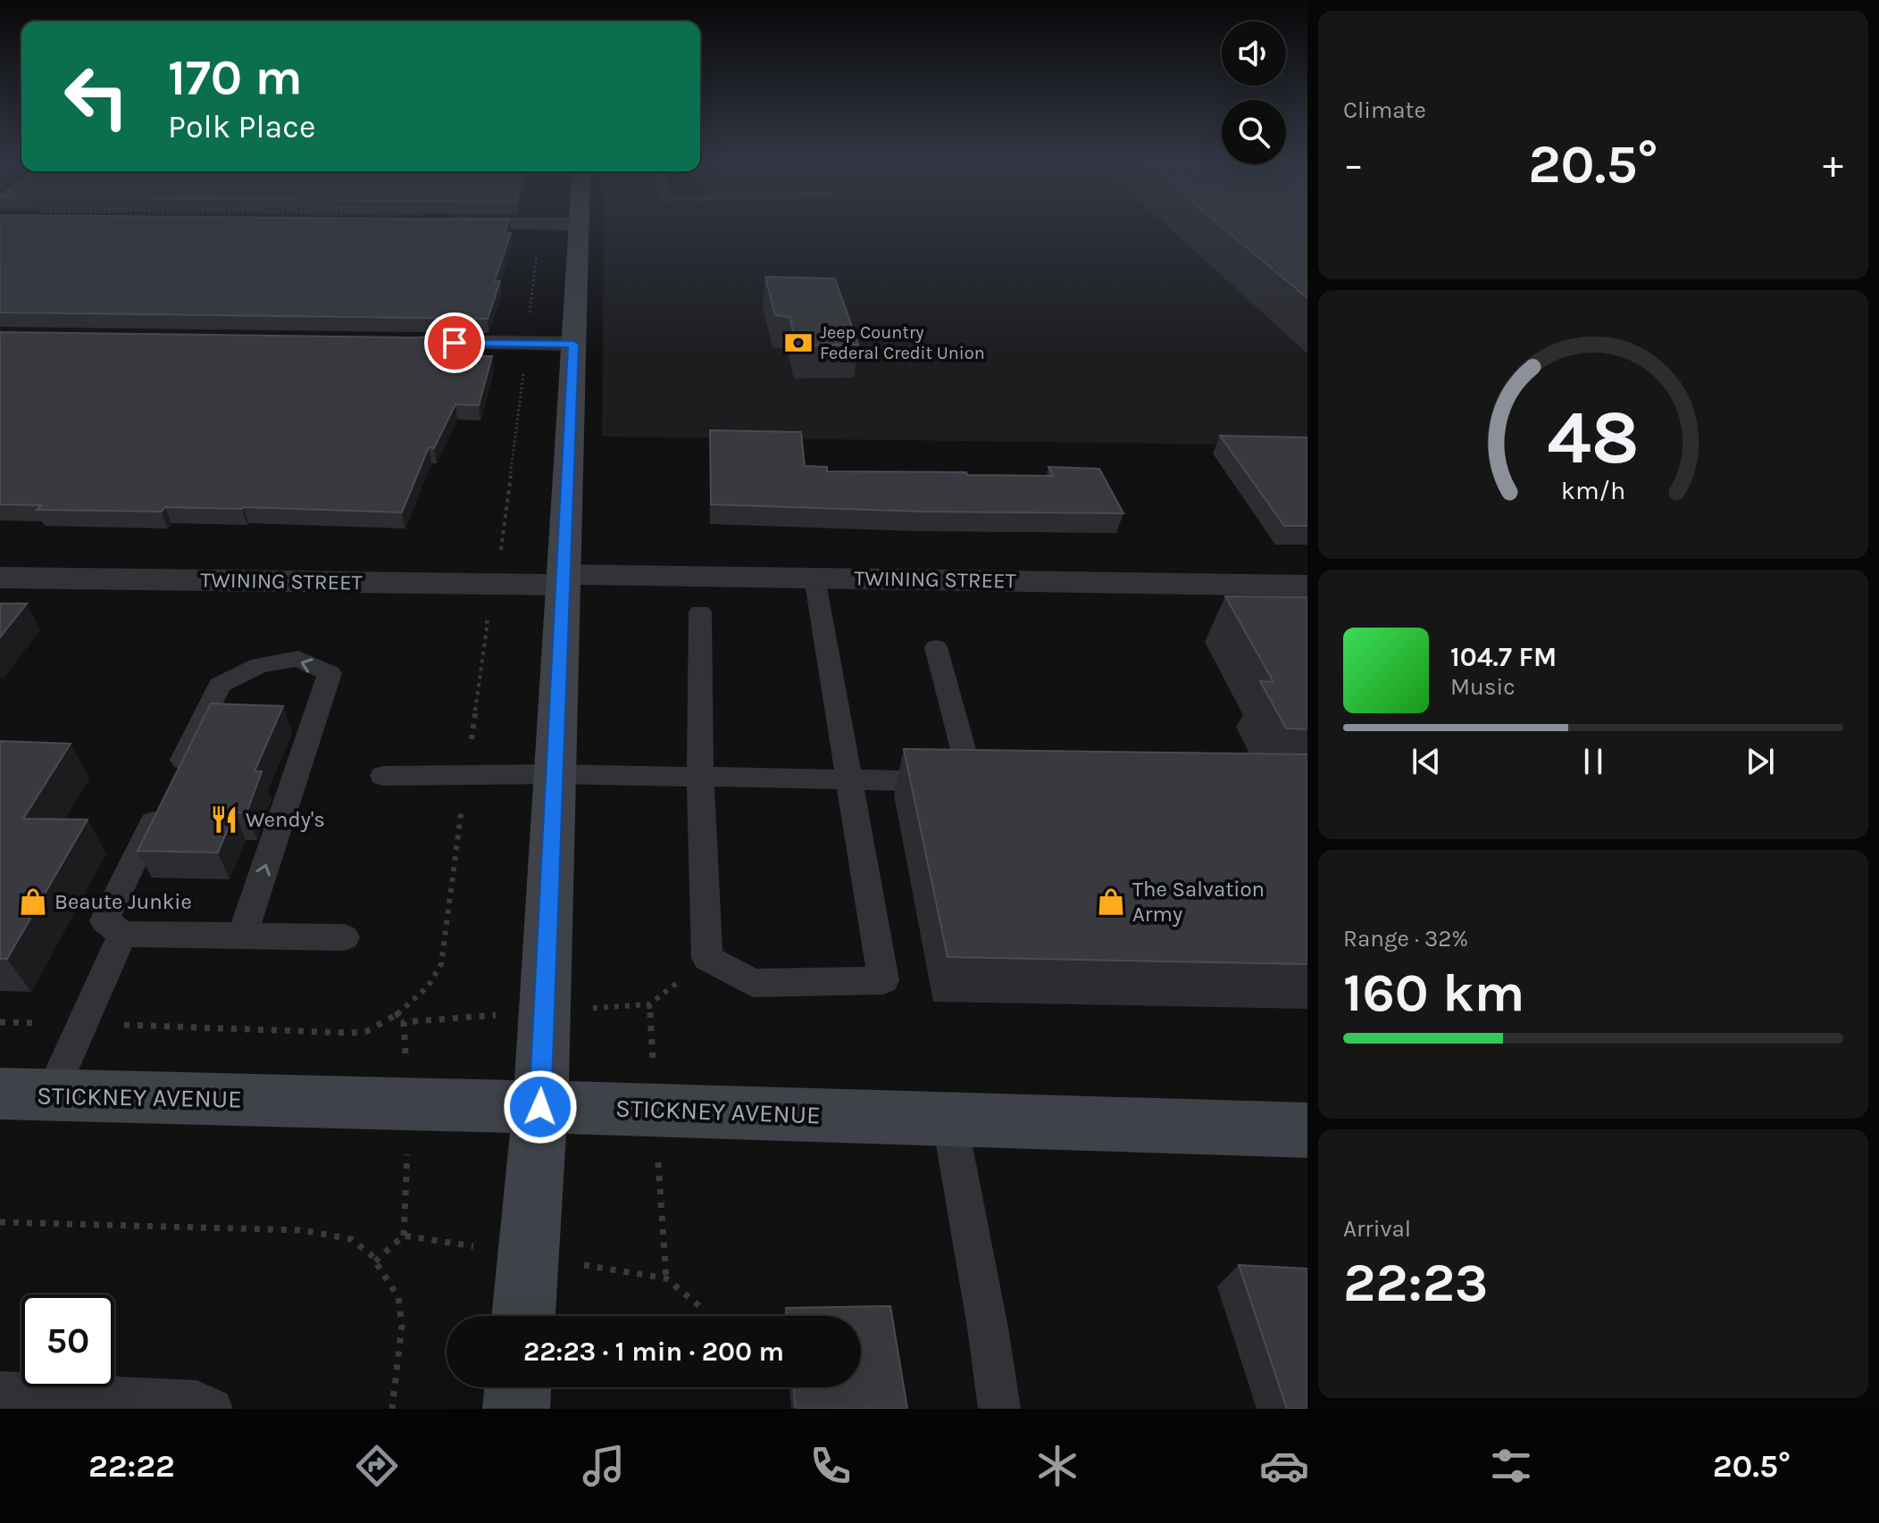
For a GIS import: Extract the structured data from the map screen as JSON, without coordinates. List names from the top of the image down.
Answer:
{
  "streets": {
    "main road": ["STICKNEY AVENUE"],
    "street": ["TWINING STREET"]
  },
  "places": {
    "bank": ["Jeep Country Federal Credit Union"],
    "restaurant": ["Wendy's"],
    "shop": ["Beaute Junkie", "The Salvation Army"]
  },
  "page": {
    "tile": [
      "Climate",
      ["Range · 32%", "160 km"],
      ["Arrival", "22:23"]
    ],
    "turn": ["170 m", "Polk Place"],
    "heat": ["−", "20.5°", "+"],
    "song": ["104.7 FM", "Music"],
    "limit": "50",
    "trip": "22:23 · 1 min · 200 m",
    "tabs": ["22:22", "20.5°"],
    "gauge": ["48", "km/h"]
  }
}
